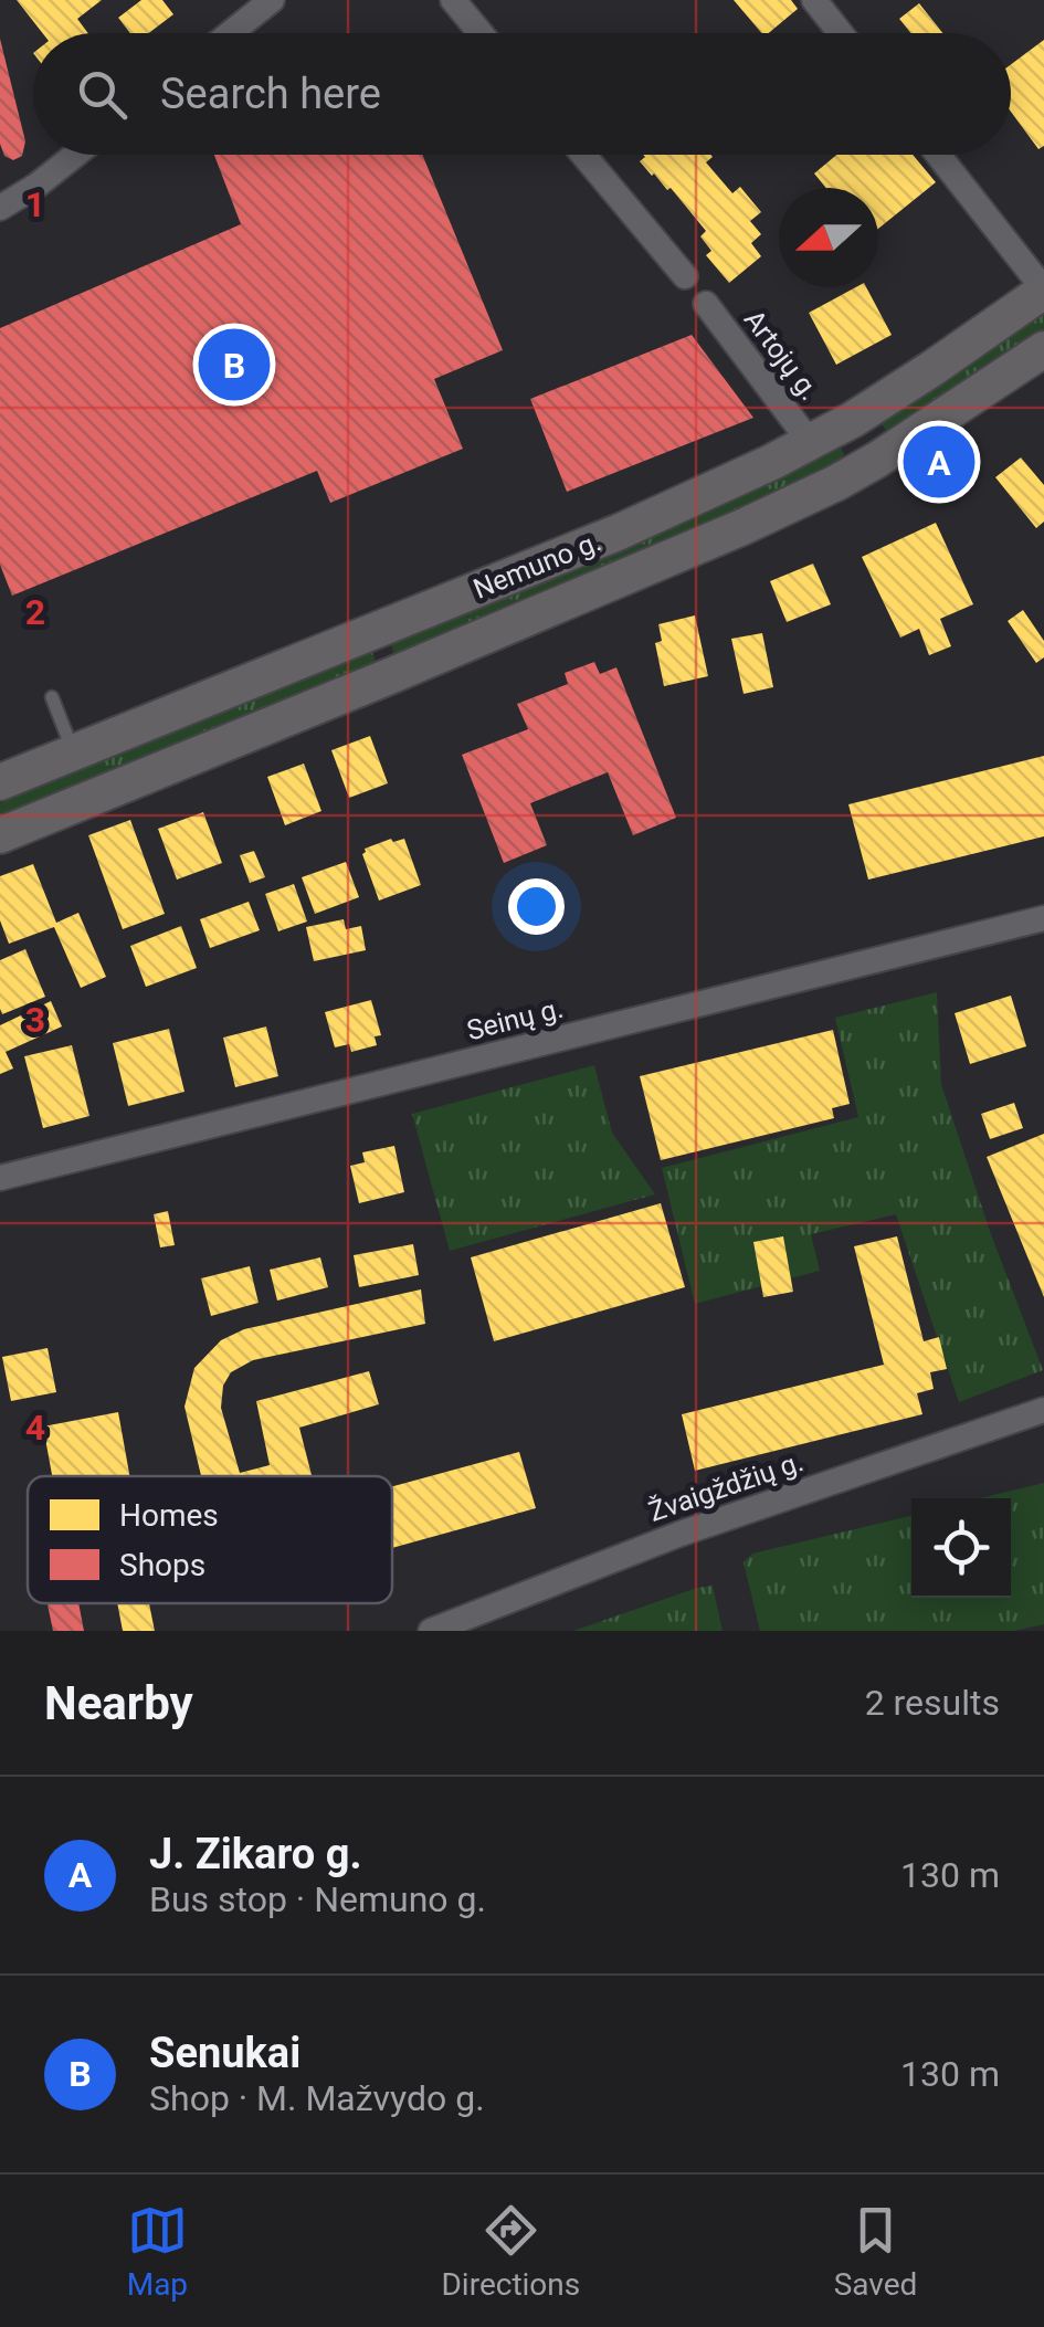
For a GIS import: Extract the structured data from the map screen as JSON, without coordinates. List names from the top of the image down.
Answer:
{
  "streets": {
    "main road": ["Nemuno g."],
    "street": ["Artojų g.", "Seinų g.", "Žvaigždžių g."]
  },
  "crossings": [
    ["Artojų g.", "Nemuno g."]
  ],
  "legend": ["Homes", "Shops"],
  "north": "left",
  "page": {
    "search": "Search here",
    "pins": ["B", "A"],
    "heading": ["Nearby", "2 results"],
    "list": [
      {
        "mark": "A",
        "name": "J. Zikaro g.",
        "note": "Bus stop · Nemuno g.",
        "value": "130 m"
      },
      {
        "mark": "B",
        "name": "Senukai",
        "note": "Shop · M. Mažvydo g.",
        "value": "130 m"
      }
    ],
    "nav": ["Map", "Directions", "Saved"]
  },
  "grid": {
    "rows": [
      "1",
      "2",
      "3",
      "4"
    ]
  }
}
